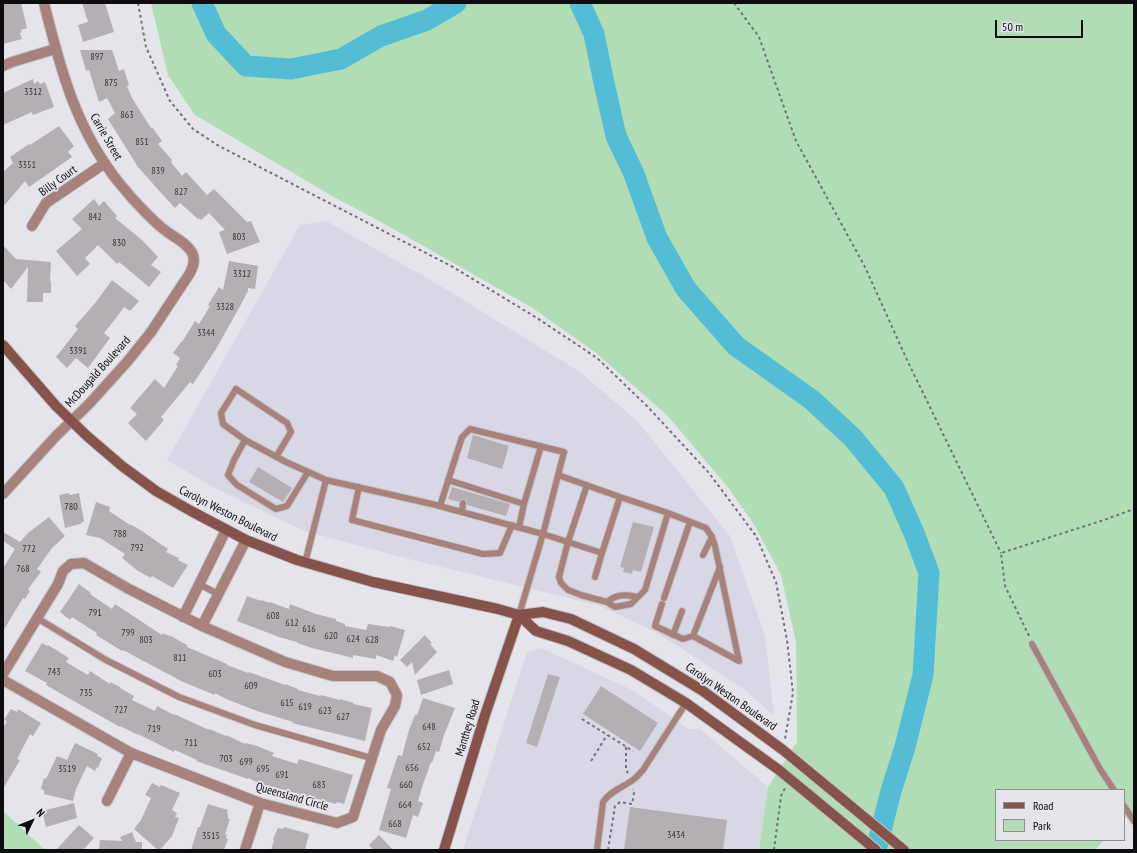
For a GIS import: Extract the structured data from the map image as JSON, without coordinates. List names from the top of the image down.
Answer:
{
  "streets": {
    "street": [
      "Carrie Street",
      "Billy Court",
      "McDougald Boulevard",
      "Carolyn Weston Boulevard",
      "Manthey Road",
      "Queensland Circle"
    ]
  },
  "crossings": [
    ["Carrie Street", "Billy Court"],
    ["Carrie Street", "McDougald Boulevard"],
    ["McDougald Boulevard", "Carolyn Weston Boulevard"],
    ["Carolyn Weston Boulevard", "Manthey Road"]
  ],
  "house_numbers": [
    "897",
    "875",
    "3312",
    "863",
    "851",
    "3351",
    "839",
    "827",
    "842",
    "803",
    "830",
    "3312",
    "3328",
    "3344",
    "3391",
    "780",
    "788",
    "792",
    "772",
    "768",
    "791",
    "608",
    "612",
    "616",
    "799",
    "620",
    "624",
    "803",
    "628",
    "811",
    "743",
    "603",
    "609",
    "735",
    "615",
    "619",
    "727",
    "623",
    "627",
    "648",
    "719",
    "711",
    "652",
    "703",
    "699",
    "656",
    "3519",
    "695",
    "691",
    "683",
    "660",
    "664",
    "668",
    "3434",
    "3515"
  ],
  "legend": ["Road", "Park"],
  "scale_bar": "50 m",
  "north": "top right"
}
